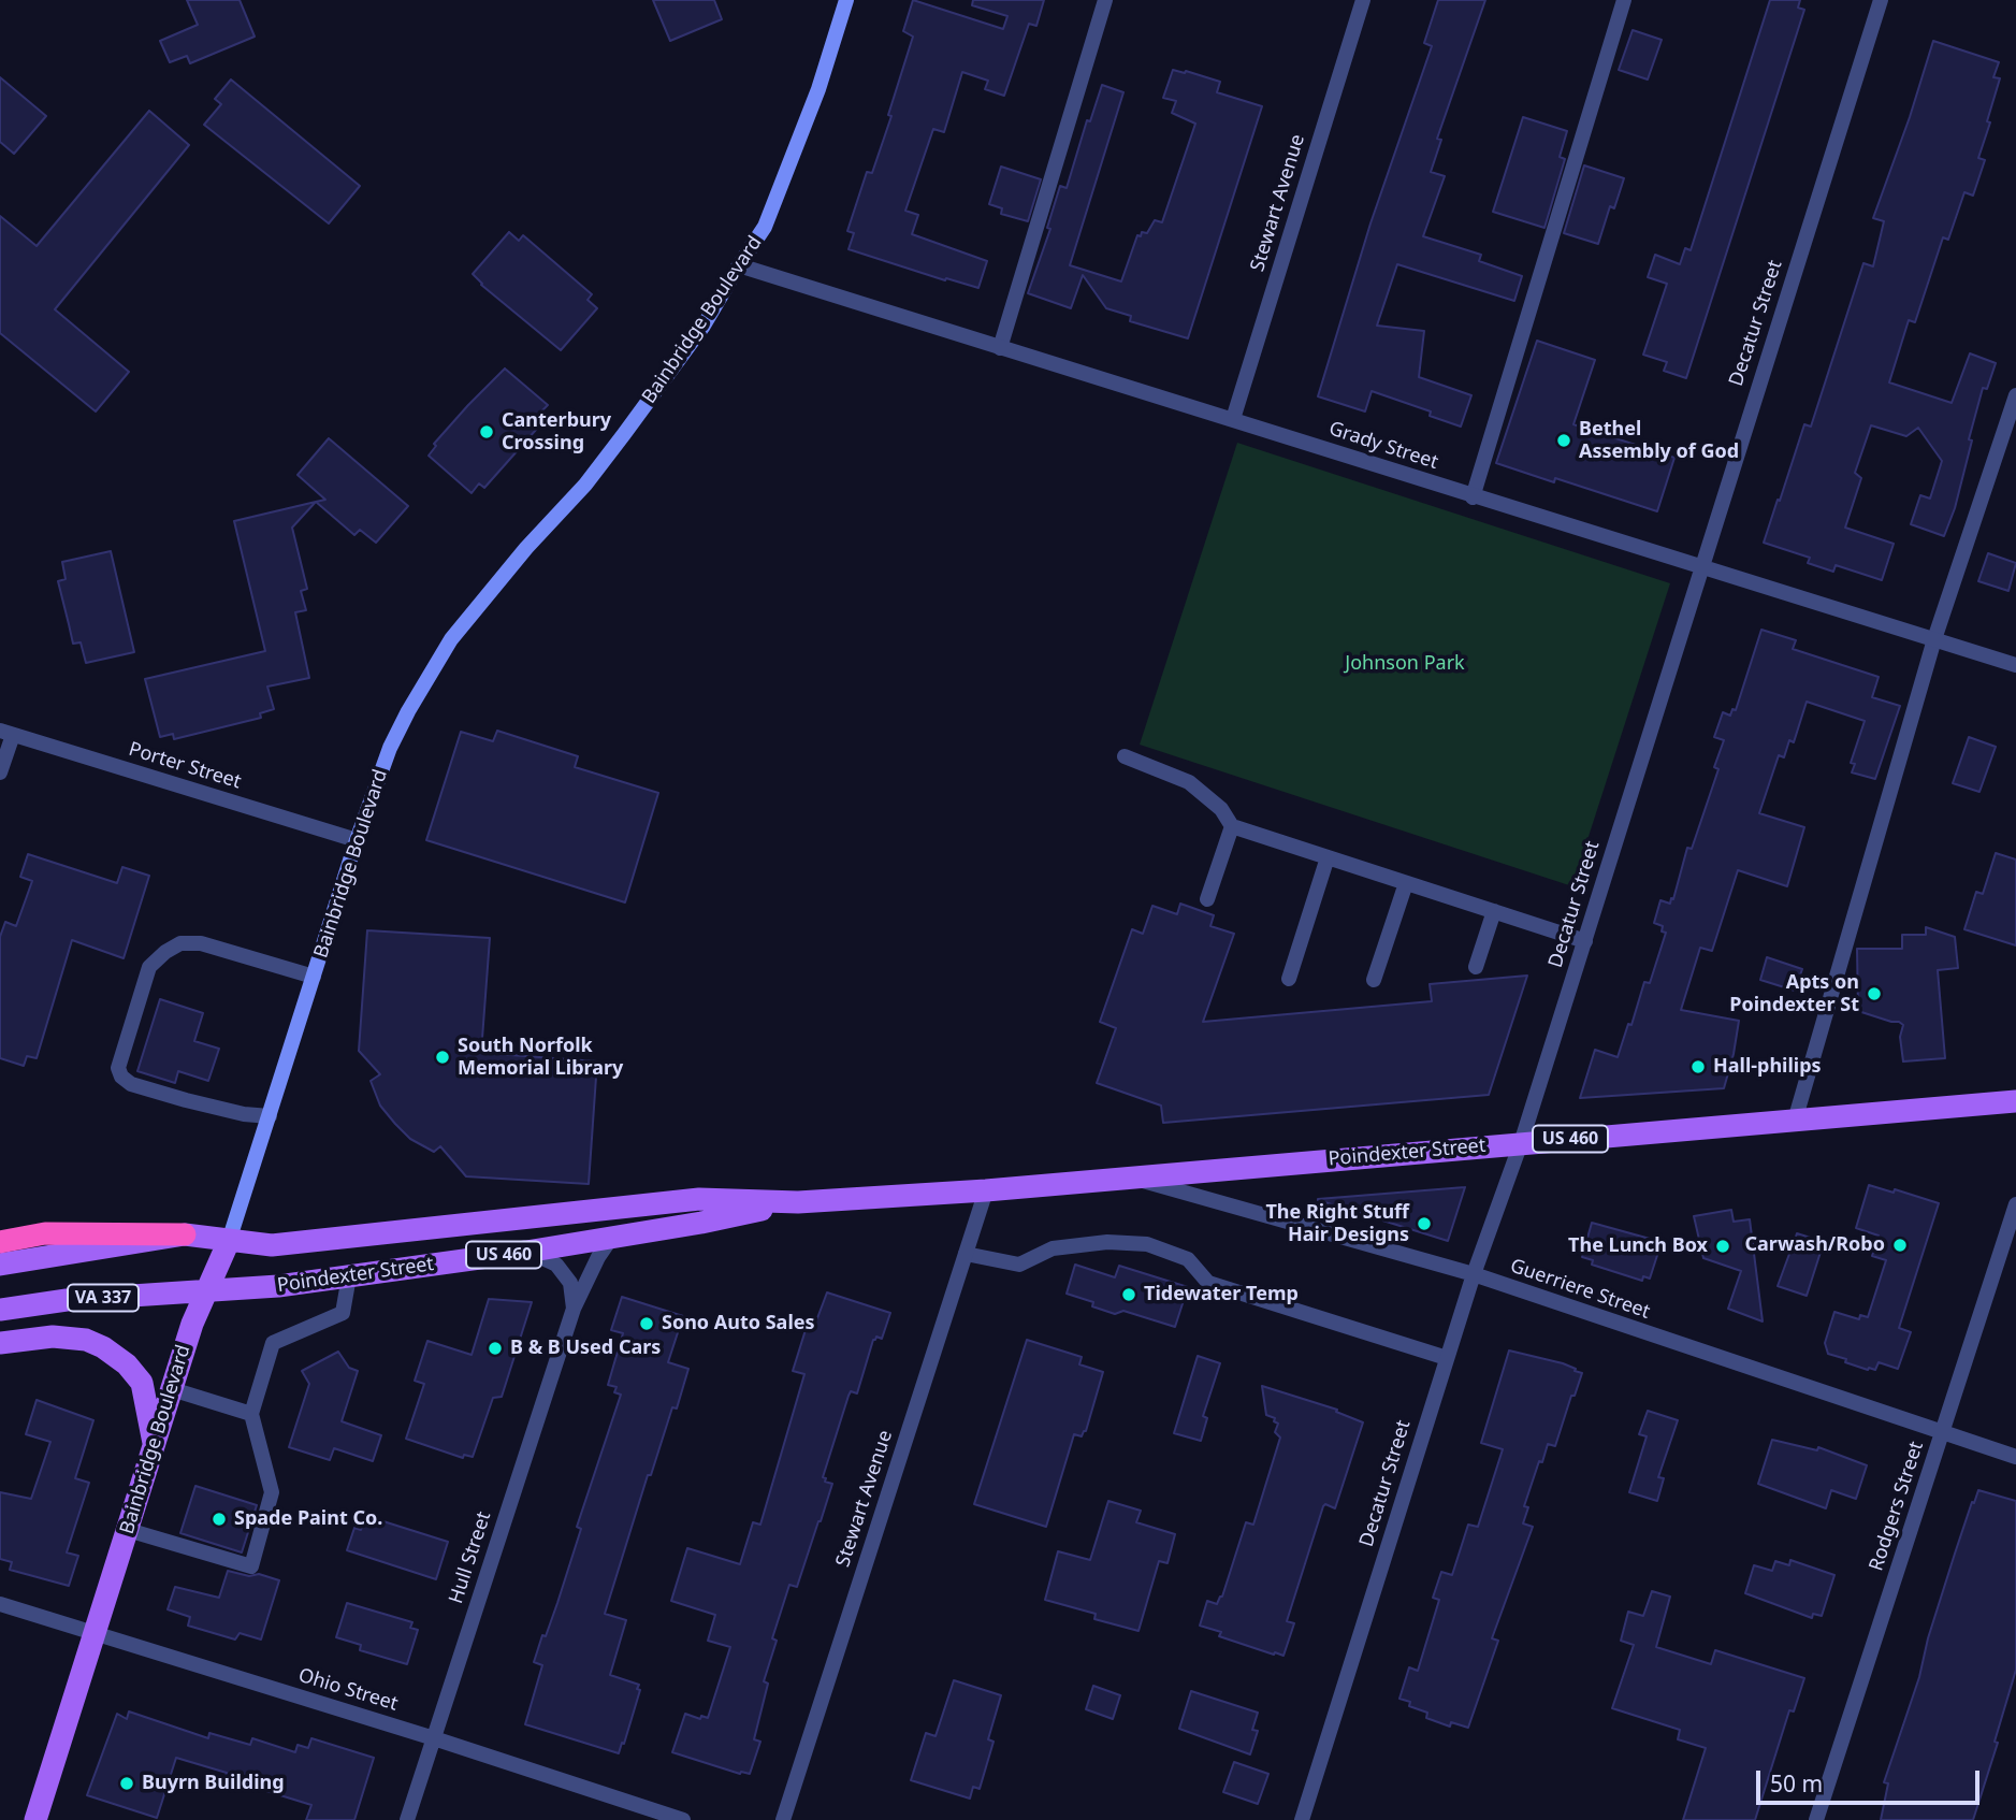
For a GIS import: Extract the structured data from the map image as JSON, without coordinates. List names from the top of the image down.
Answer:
{
  "streets": {
    "main road": [
      "Bainbridge Boulevard",
      "US 460",
      "Poindexter Street",
      "VA 337"
    ],
    "street": [
      "Stewart Avenue",
      "Decatur Street",
      "Grady Street",
      "Porter Street",
      "Guerriere Street",
      "Rodgers Street",
      "Hull Street",
      "Ohio Street"
    ]
  },
  "crossings": [
    ["Stewart Avenue", "Grady Street"],
    ["Stewart Avenue", "Poindexter Street"],
    ["Bainbridge Boulevard", "Grady Street"],
    ["Bainbridge Boulevard", "Porter Street"],
    ["Bainbridge Boulevard", "Poindexter Street"],
    ["Bainbridge Boulevard", "Ohio Street"],
    ["Decatur Street", "Grady Street"],
    ["Decatur Street", "Poindexter Street"],
    ["Decatur Street", "Guerriere Street"],
    ["Poindexter Street", "Guerriere Street"],
    ["Poindexter Street", "Hull Street"],
    ["Guerriere Street", "Rodgers Street"],
    ["Hull Street", "Ohio Street"]
  ],
  "parks": ["Johnson Park"],
  "places": [
    "Canterbury Crossing",
    "Bethel Assembly of God",
    "Apts on Poindexter St",
    "South Norfolk Memorial Library",
    "Hall-philips",
    "The Right Stuff Hair Designs",
    "Carwash/Robo",
    "The Lunch Box",
    "Tidewater Temp",
    "Sono Auto Sales",
    "B & B Used Cars",
    "Spade Paint Co.",
    "Buyrn Building"
  ],
  "scale_bar": "50 m"
}
